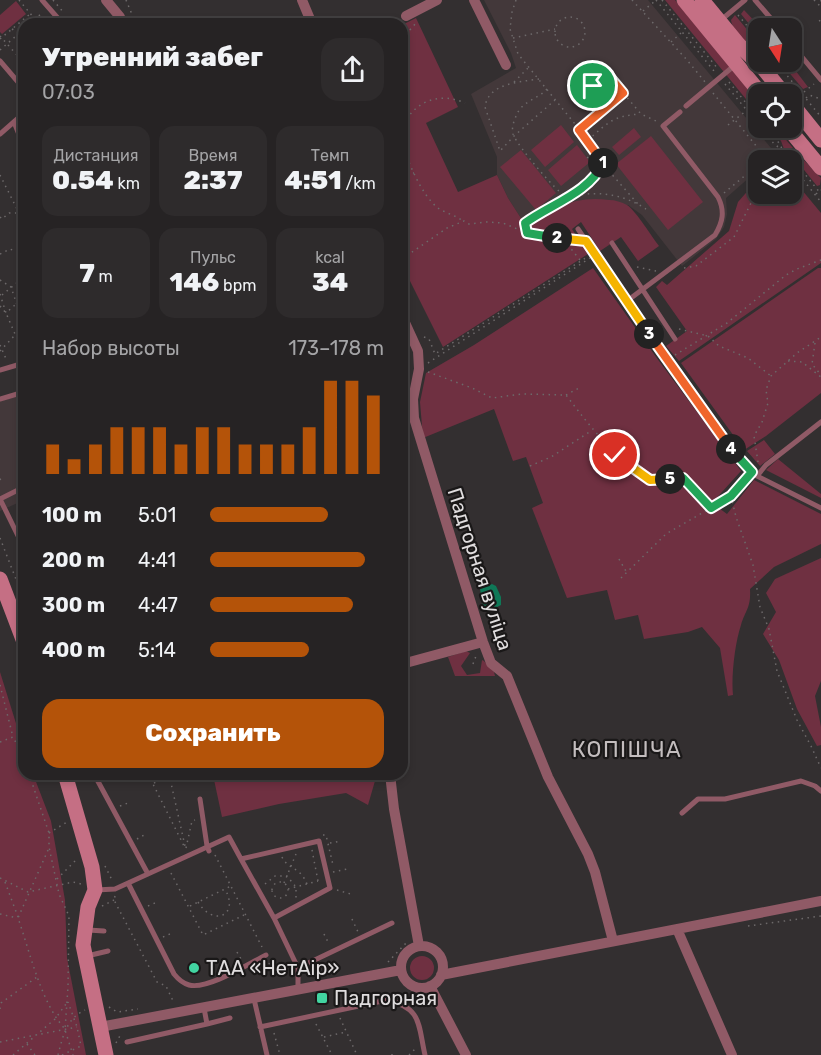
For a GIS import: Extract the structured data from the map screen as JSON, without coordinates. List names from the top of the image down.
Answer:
{
  "streets": {
    "street": ["Падгорная вуліца"]
  },
  "districts": ["КОПІШЧА"],
  "places": {
    "other": ["ТАА «НетАір»"],
    "transit": ["Падгорная"]
  },
  "north": "bottom",
  "page": {
    "heading": ["Утренний забег", "07:03"],
    "stats": [
      ["Дистанция", "0.54 km"],
      ["Время", "2:37"],
      ["Темп", "4:51 /km"],
      ["7 m"],
      ["Пульс", "146 bpm"],
      ["kcal", "34"]
    ],
    "pins": [
      "1",
      "2",
      "3",
      "4",
      "5"
    ],
    "chart": ["Набор высоты", "173–178 m"],
    "list": [
      {
        "name": "100 m",
        "note": "5:01"
      },
      {
        "name": "200 m",
        "note": "4:41"
      },
      {
        "name": "300 m",
        "note": "4:47"
      },
      {
        "name": "400 m",
        "note": "5:14"
      }
    ],
    "buttons": "Сохранить"
  }
}
